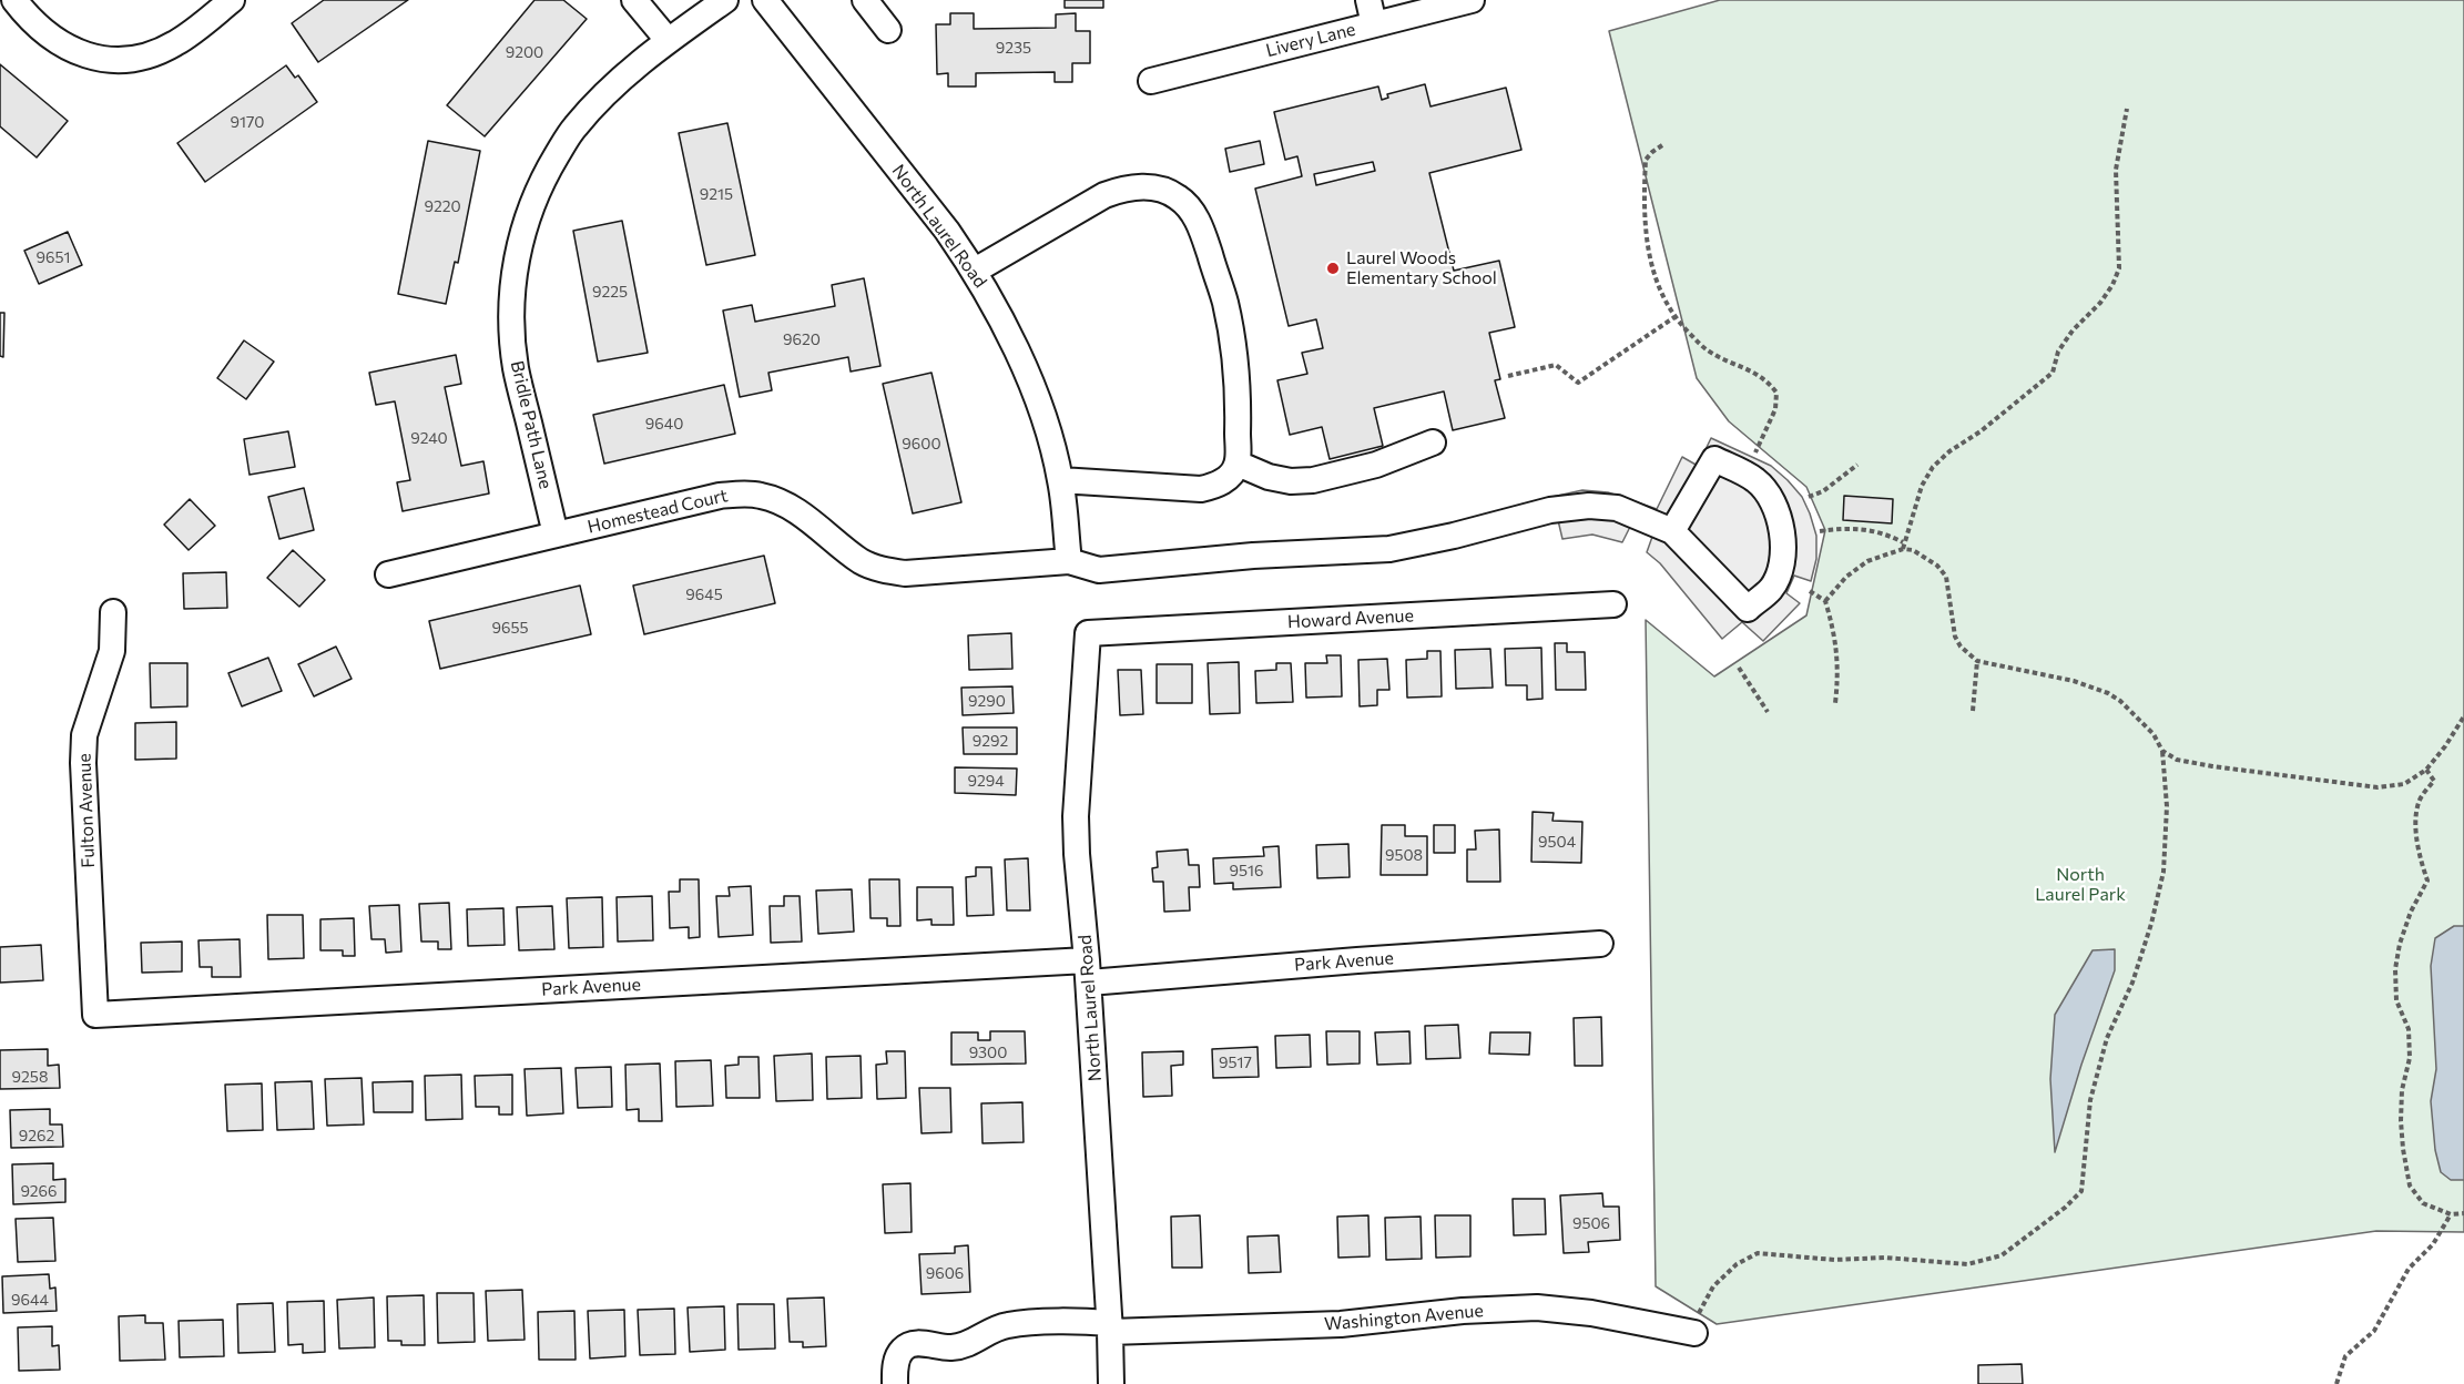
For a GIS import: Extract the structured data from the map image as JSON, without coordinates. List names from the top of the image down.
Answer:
{
  "streets": {
    "street": [
      "Livery Lane",
      "North Laurel Road",
      "Bridle Path Lane",
      "Homestead Court",
      "Howard Avenue",
      "Fulton Avenue",
      "Park Avenue",
      "Washington Avenue"
    ]
  },
  "crossings": [
    ["North Laurel Road", "Homestead Court"],
    ["North Laurel Road", "Howard Avenue"],
    ["North Laurel Road", "Park Avenue"],
    ["North Laurel Road", "Washington Avenue"],
    ["Bridle Path Lane", "Homestead Court"],
    ["Fulton Avenue", "Park Avenue"]
  ],
  "parks": ["North Laurel Park"],
  "places": ["Laurel Woods Elementary School"],
  "house_numbers": [
    "9235",
    "9200",
    "9170",
    "9215",
    "9220",
    "9651",
    "9225",
    "9620",
    "9640",
    "9240",
    "9600",
    "9645",
    "9655",
    "9290",
    "9292",
    "9294",
    "9504",
    "9508",
    "9516",
    "9300",
    "9517",
    "9258",
    "9262",
    "9266",
    "9506",
    "9606",
    "9644"
  ]
}
